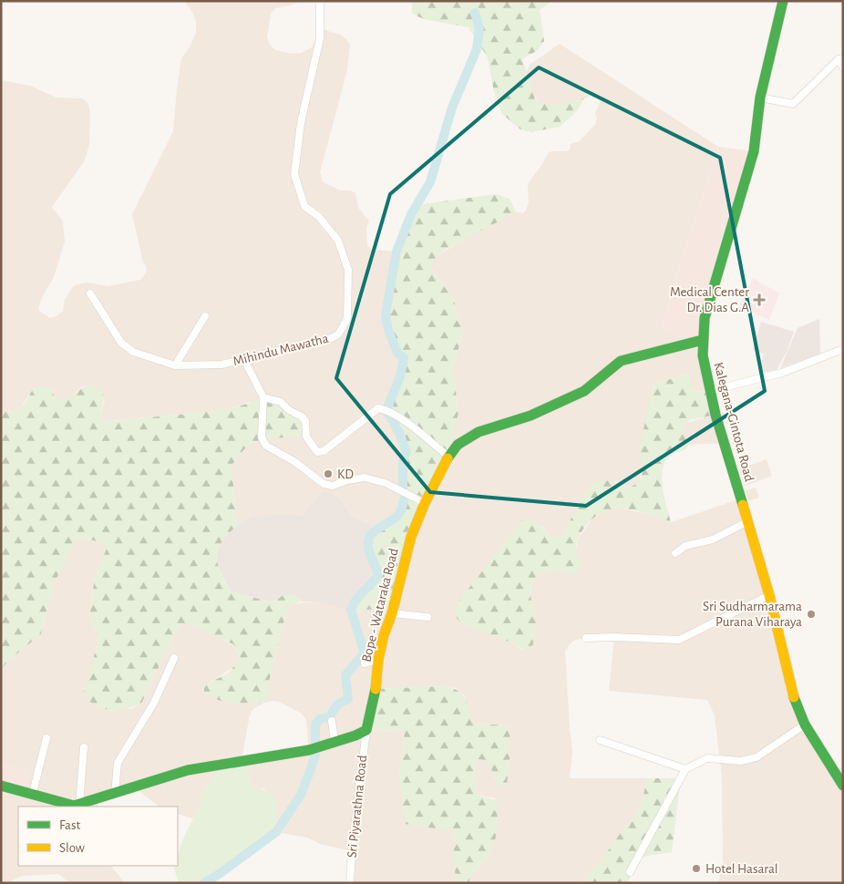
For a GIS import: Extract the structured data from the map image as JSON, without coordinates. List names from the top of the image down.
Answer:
{
  "streets": {
    "street": [
      "Mihindu Mawatha",
      "Kalegana-Gintota Road",
      "Bope - Wataraka Road",
      "Sri Piyarathna Road"
    ]
  },
  "crossings": [
    ["Kalegana-Gintota Road", "Bope - Wataraka Road"],
    ["Bope - Wataraka Road", "Sri Piyarathna Road"]
  ],
  "places": {
    "health": ["Medical Center Dr. Dias G.A"],
    "other": ["KD", "Sri Sudharmarama Purana Viharaya", "Hotel Hasaral"]
  },
  "legend": ["Fast", "Slow"]
}
